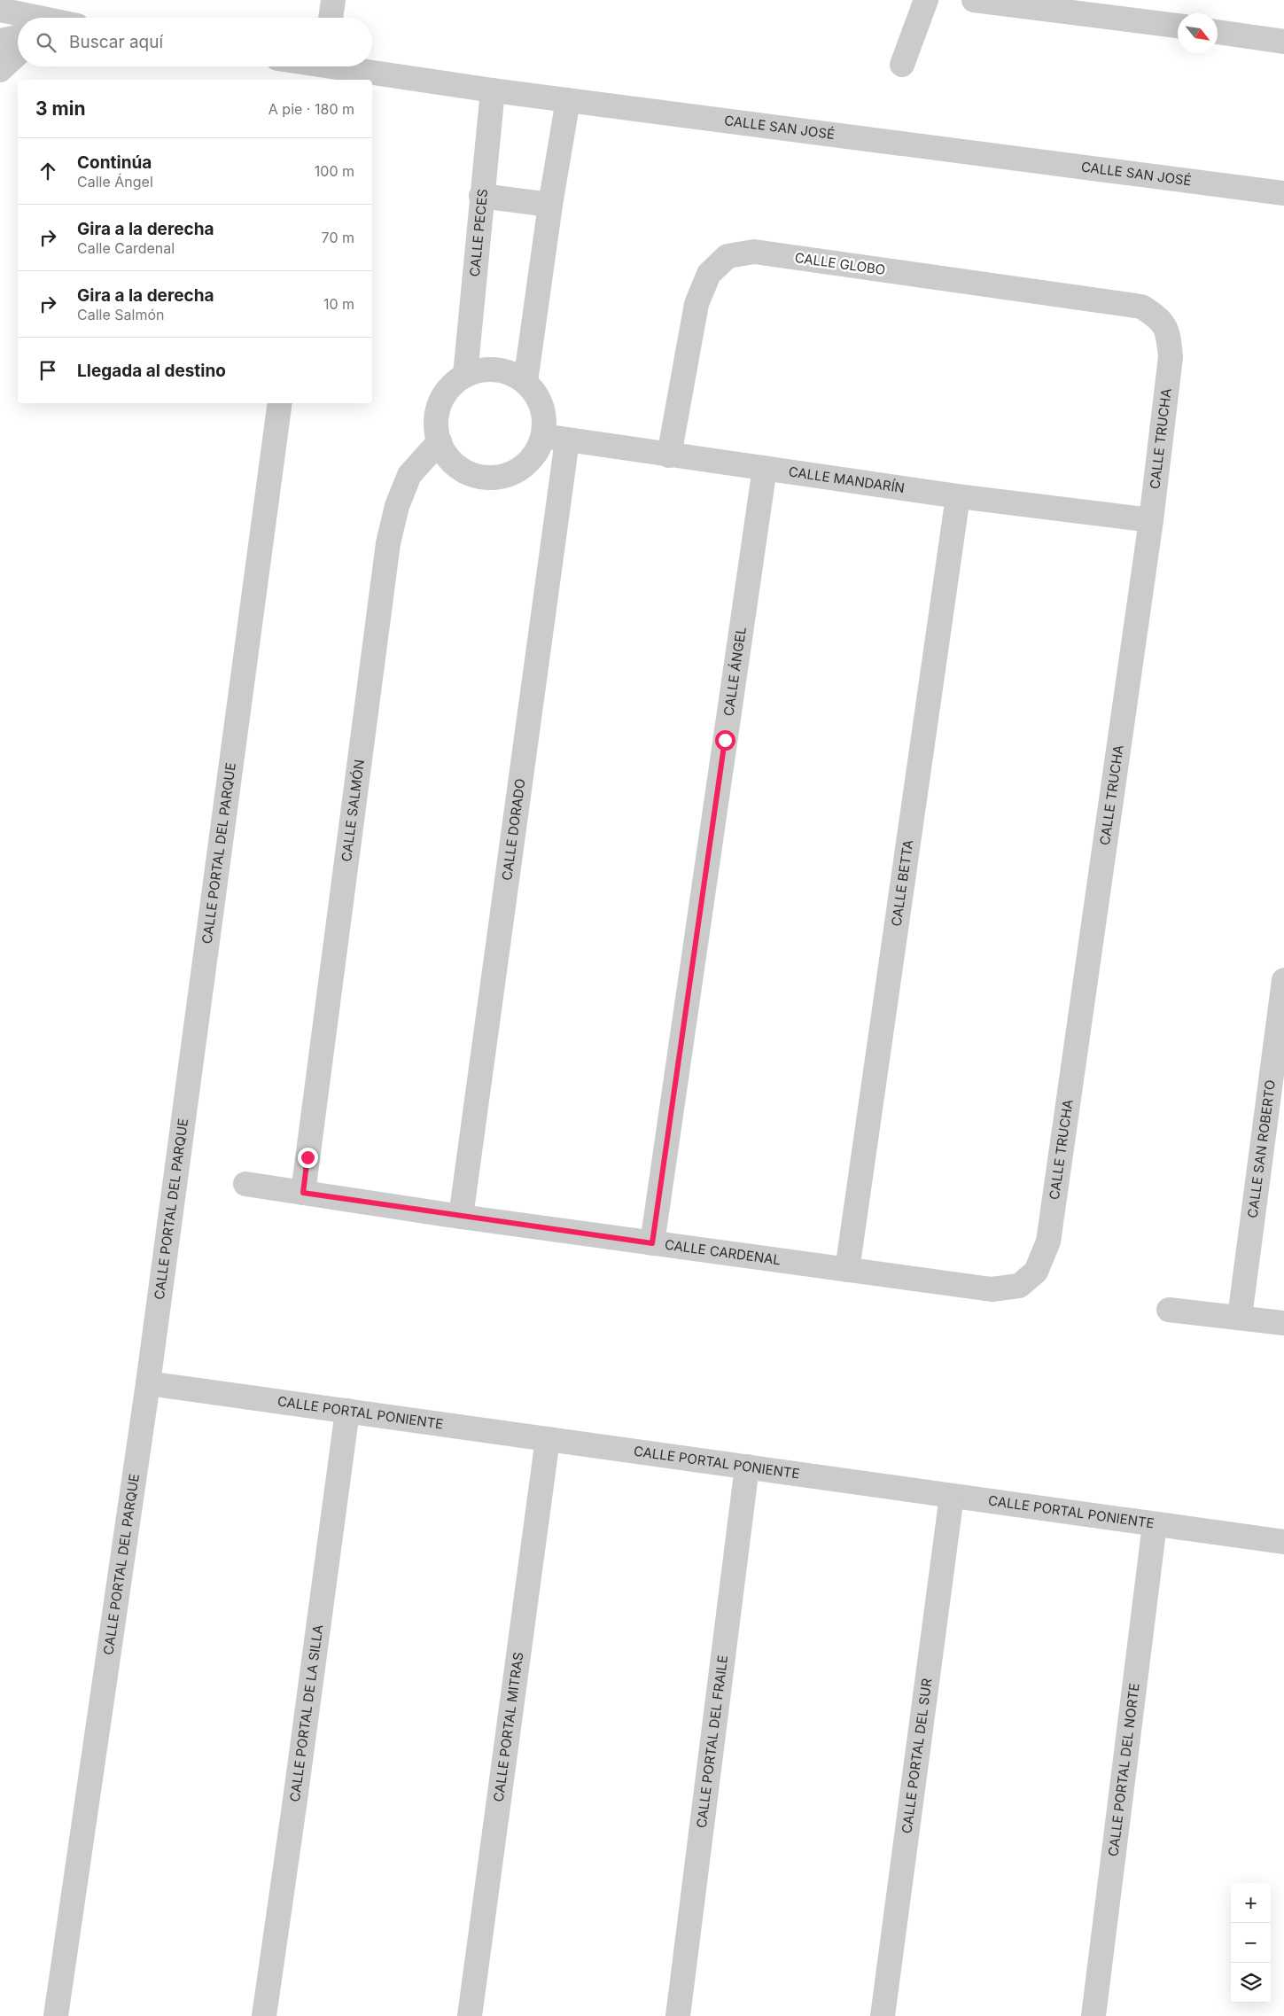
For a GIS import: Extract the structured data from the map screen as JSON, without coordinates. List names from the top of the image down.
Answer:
{
  "streets": {
    "street": [
      "CALLE SAN JOSÉ",
      "CALLE PECES",
      "CALLE GLOBO",
      "CALLE TRUCHA",
      "CALLE MANDARÍN",
      "CALLE ÁNGEL",
      "CALLE SALMÓN",
      "CALLE DORADO",
      "CALLE PORTAL DEL PARQUE",
      "CALLE BETTA",
      "CALLE SAN ROBERTO",
      "CALLE CARDENAL",
      "CALLE PORTAL PONIENTE",
      "CALLE PORTAL DE LA SILLA",
      "CALLE PORTAL MITRAS",
      "CALLE PORTAL DEL FRAILE",
      "CALLE PORTAL DEL SUR",
      "CALLE PORTAL DEL NORTE"
    ]
  },
  "crossings": [
    ["CALLE SAN JOSÉ", "CALLE PECES"],
    ["CALLE PECES", "CALLE MANDARÍN"],
    ["CALLE PECES", "CALLE SALMÓN"],
    ["CALLE GLOBO", "CALLE TRUCHA"],
    ["CALLE GLOBO", "CALLE MANDARÍN"],
    ["CALLE TRUCHA", "CALLE MANDARÍN"],
    ["CALLE TRUCHA", "CALLE CARDENAL"],
    ["CALLE MANDARÍN", "CALLE ÁNGEL"],
    ["CALLE MANDARÍN", "CALLE SALMÓN"],
    ["CALLE MANDARÍN", "CALLE DORADO"],
    ["CALLE MANDARÍN", "CALLE BETTA"],
    ["CALLE ÁNGEL", "CALLE CARDENAL"],
    ["CALLE SALMÓN", "CALLE CARDENAL"],
    ["CALLE DORADO", "CALLE CARDENAL"],
    ["CALLE PORTAL DEL PARQUE", "CALLE PORTAL PONIENTE"],
    ["CALLE BETTA", "CALLE CARDENAL"],
    ["CALLE PORTAL PONIENTE", "CALLE PORTAL DE LA SILLA"],
    ["CALLE PORTAL PONIENTE", "CALLE PORTAL MITRAS"],
    ["CALLE PORTAL PONIENTE", "CALLE PORTAL DEL FRAILE"],
    ["CALLE PORTAL PONIENTE", "CALLE PORTAL DEL SUR"],
    ["CALLE PORTAL PONIENTE", "CALLE PORTAL DEL NORTE"]
  ],
  "north": "bottom right",
  "page": {
    "search": "Buscar aquí",
    "heading": ["3 min", "A pie · 180 m"],
    "list": [
      ["Continúa", "Calle Ángel", "100 m"],
      ["Gira a la derecha", "Calle Cardenal", "70 m"],
      ["Gira a la derecha", "Calle Salmón", "10 m"],
      "Llegada al destino"
    ],
    "map_buttons": ["+", "−"]
  }
}
